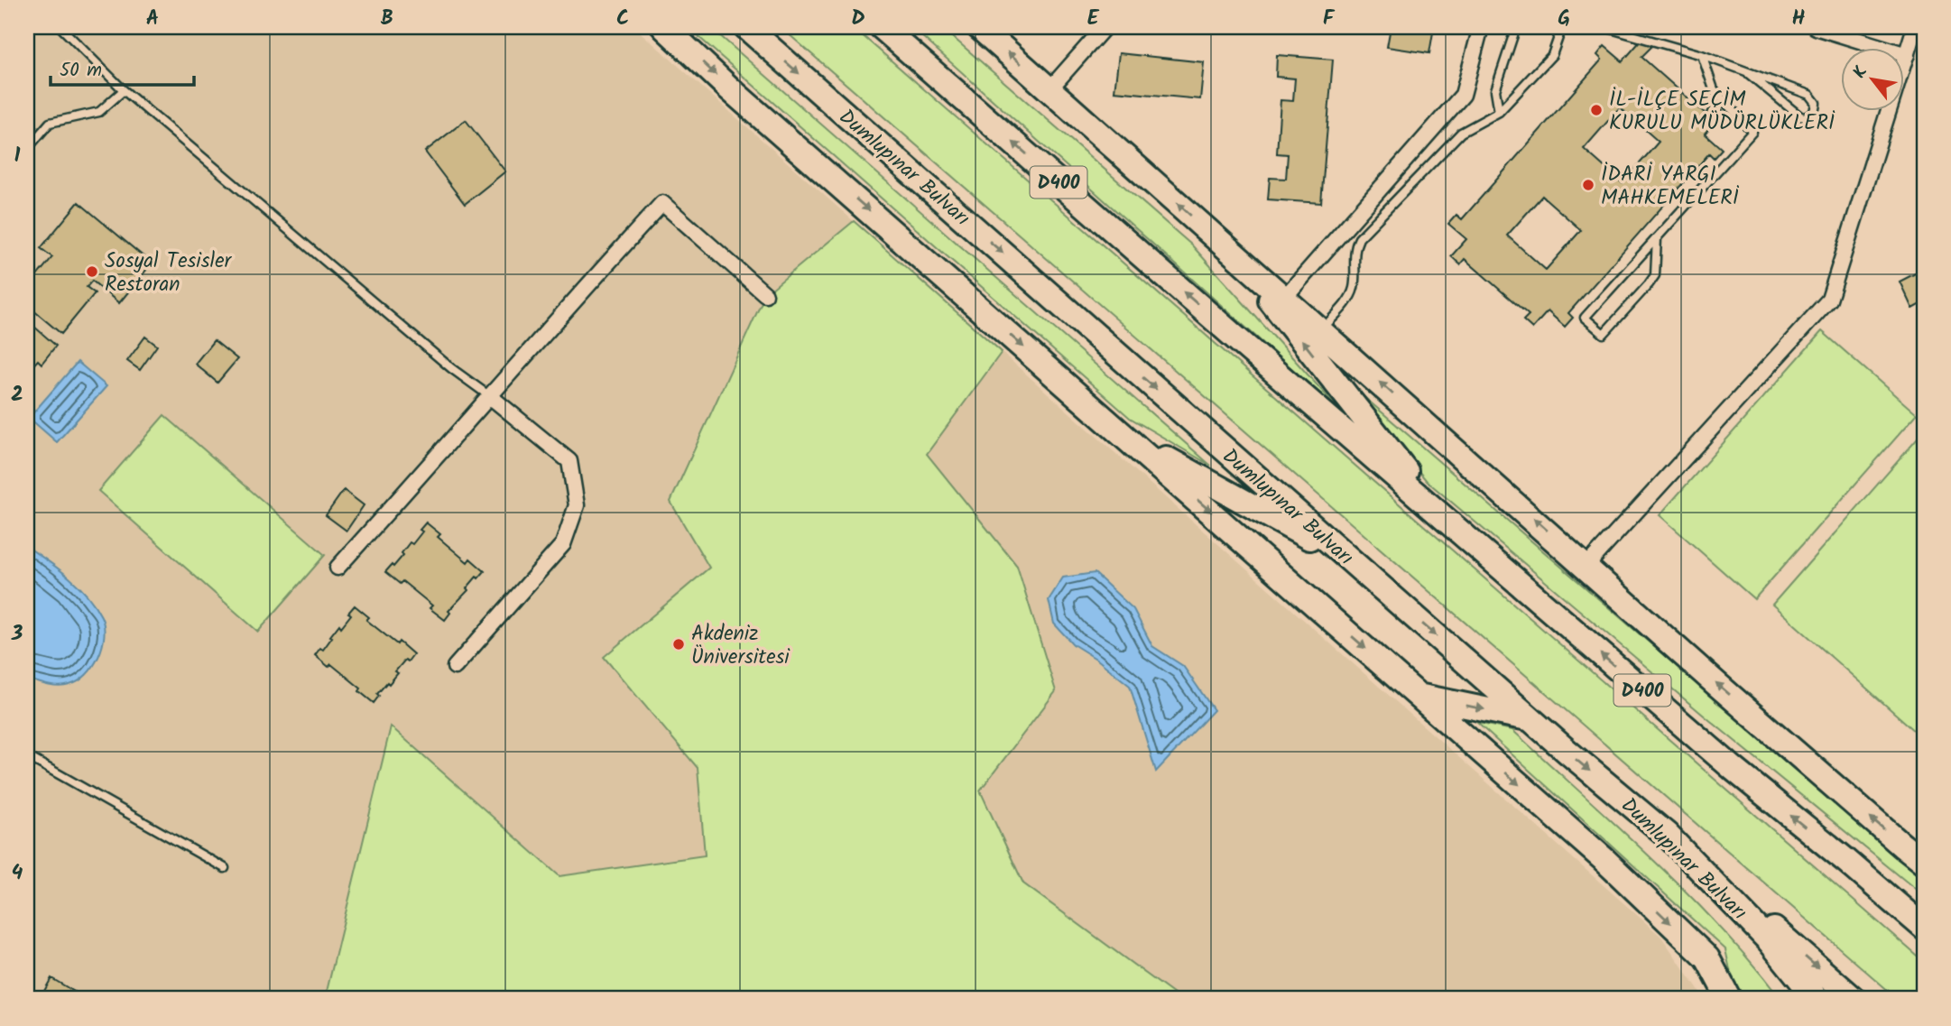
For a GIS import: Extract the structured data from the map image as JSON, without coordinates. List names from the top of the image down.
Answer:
{
  "streets": {
    "main road": ["Dumlupınar Bulvarı", "D400"]
  },
  "places": [
    "İL-İLÇE SEÇİM KURULU MÜDÜRLÜKLERİ",
    "İDARİ YARGI MAHKEMELERİ",
    "Sosyal Tesisler Restoran",
    "Akdeniz Üniversitesi"
  ],
  "scale_bar": "50 m",
  "north": "top left",
  "grid": {
    "columns": [
      "A",
      "B",
      "C",
      "D",
      "E",
      "F",
      "G",
      "H"
    ],
    "rows": [
      "1",
      "2",
      "3",
      "4"
    ]
  }
}
